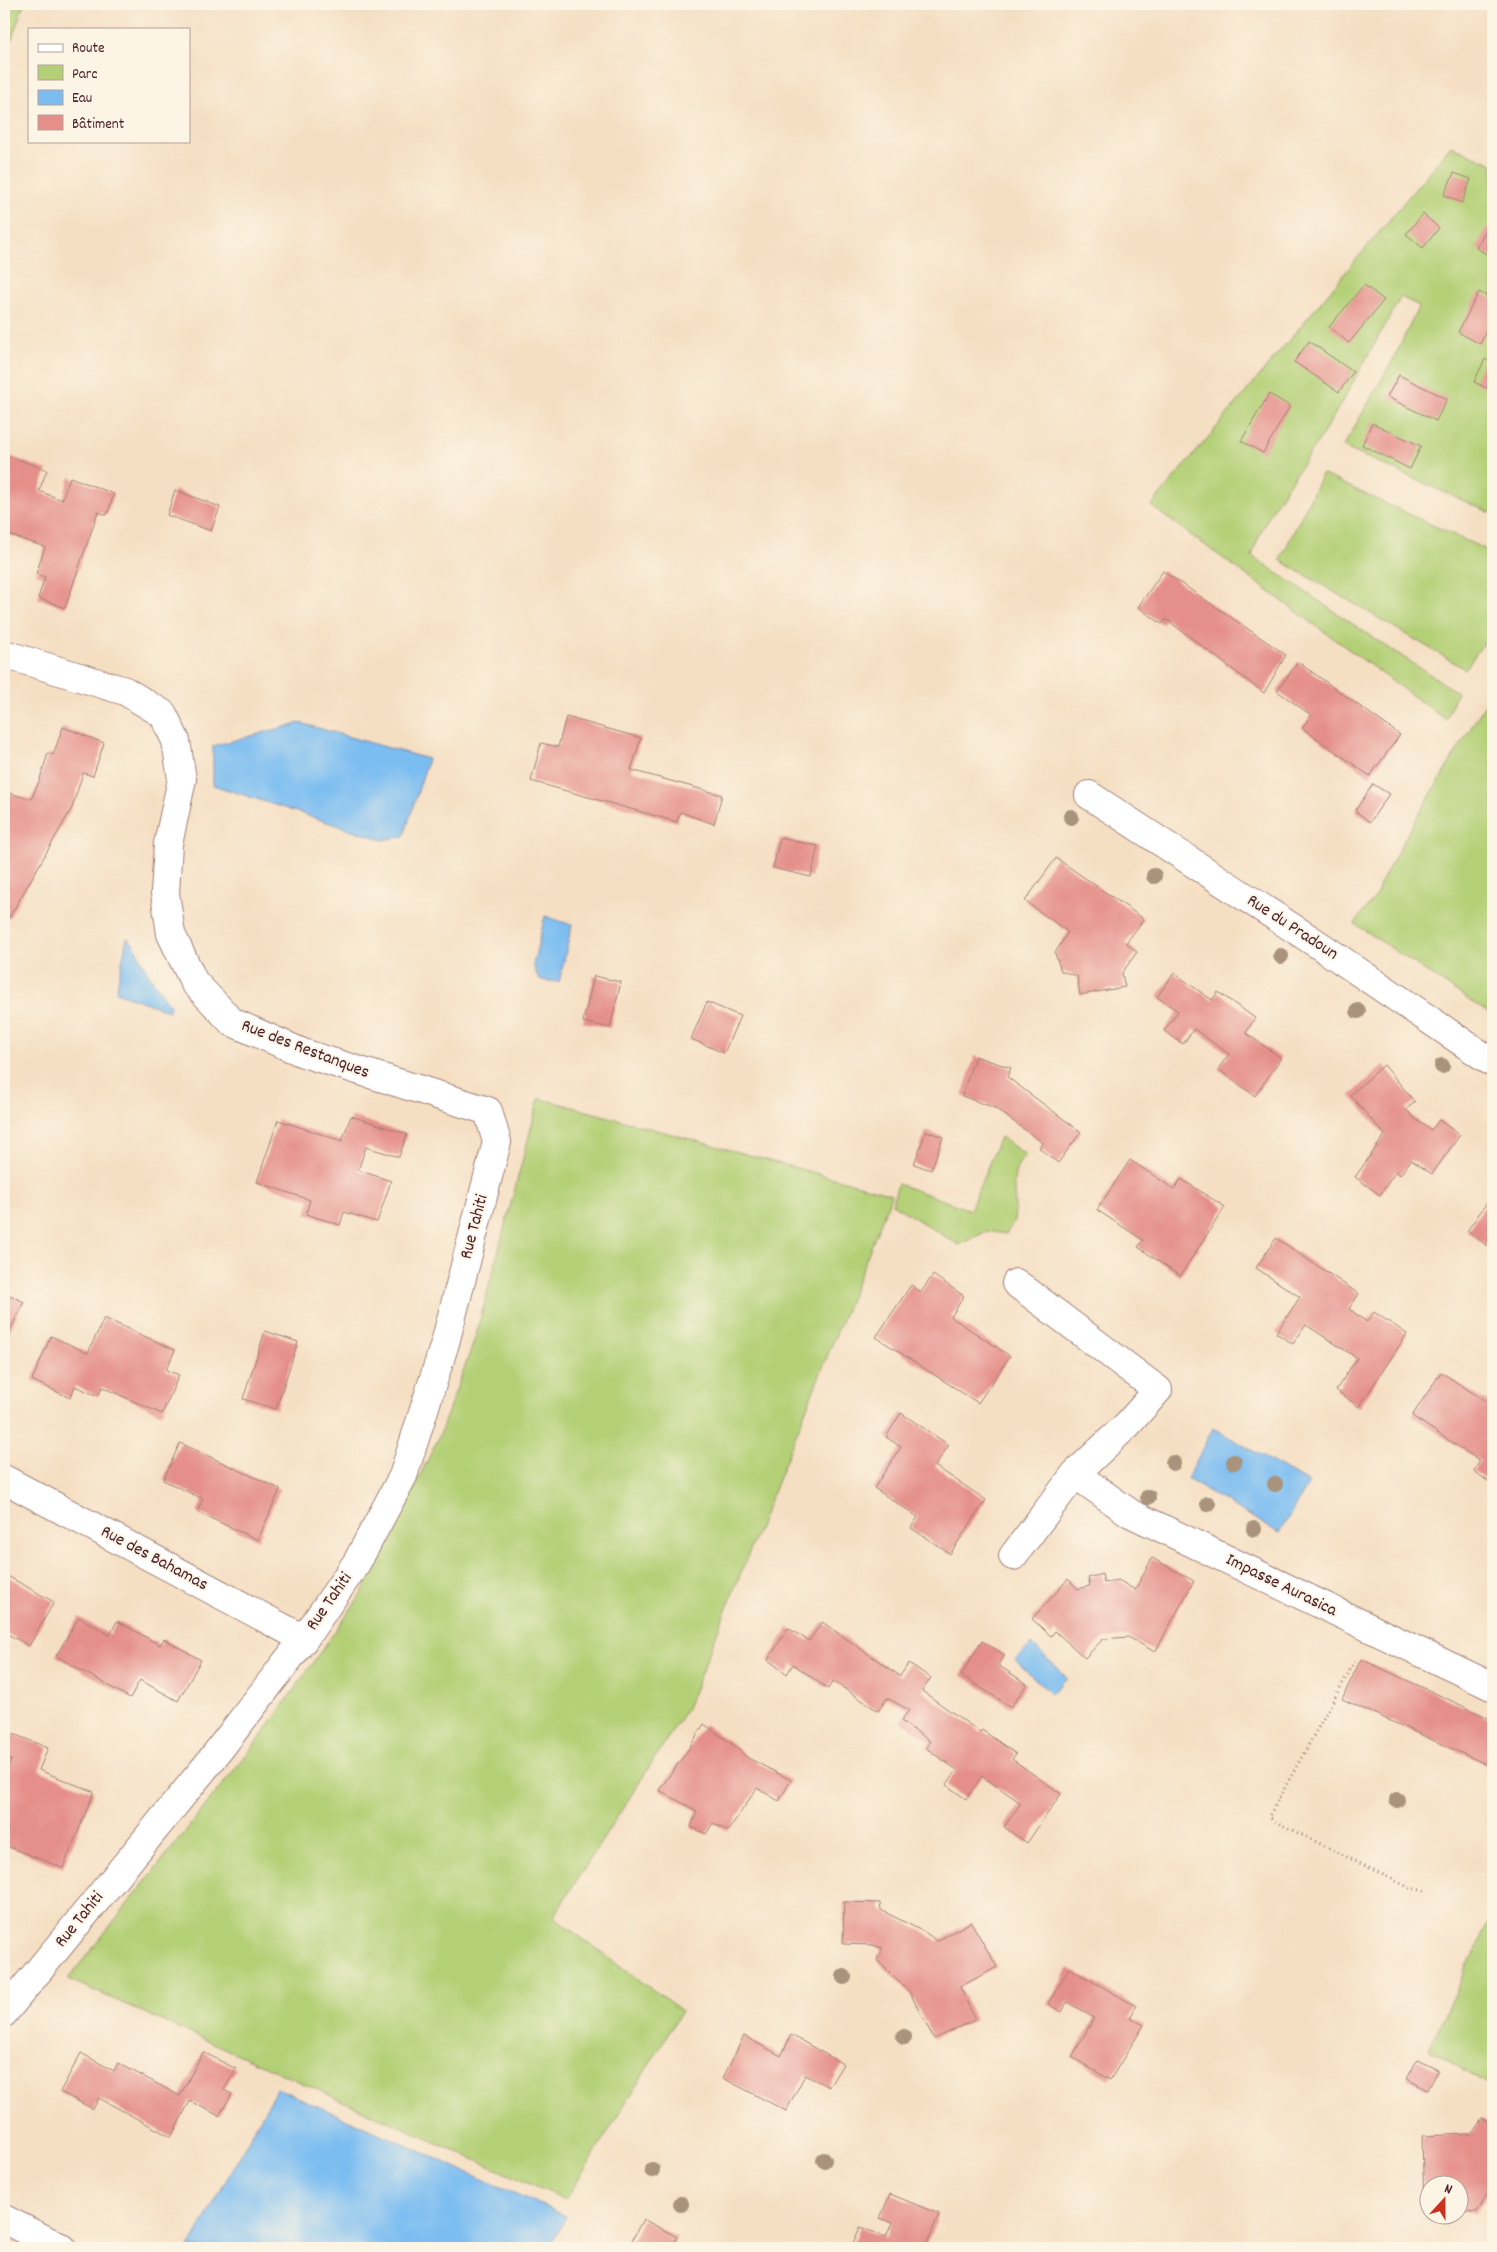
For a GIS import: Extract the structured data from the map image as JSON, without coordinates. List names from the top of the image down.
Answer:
{
  "streets": {
    "street": [
      "Rue du Pradoun",
      "Rue des Restanques",
      "Rue Tahiti",
      "Rue des Bahamas",
      "Impasse Aurasica"
    ]
  },
  "crossings": [
    ["Rue des Restanques", "Rue Tahiti"],
    ["Rue Tahiti", "Rue des Bahamas"]
  ],
  "legend": [
    "Route",
    "Parc",
    "Eau",
    "Bâtiment"
  ],
  "north": "top"
}
